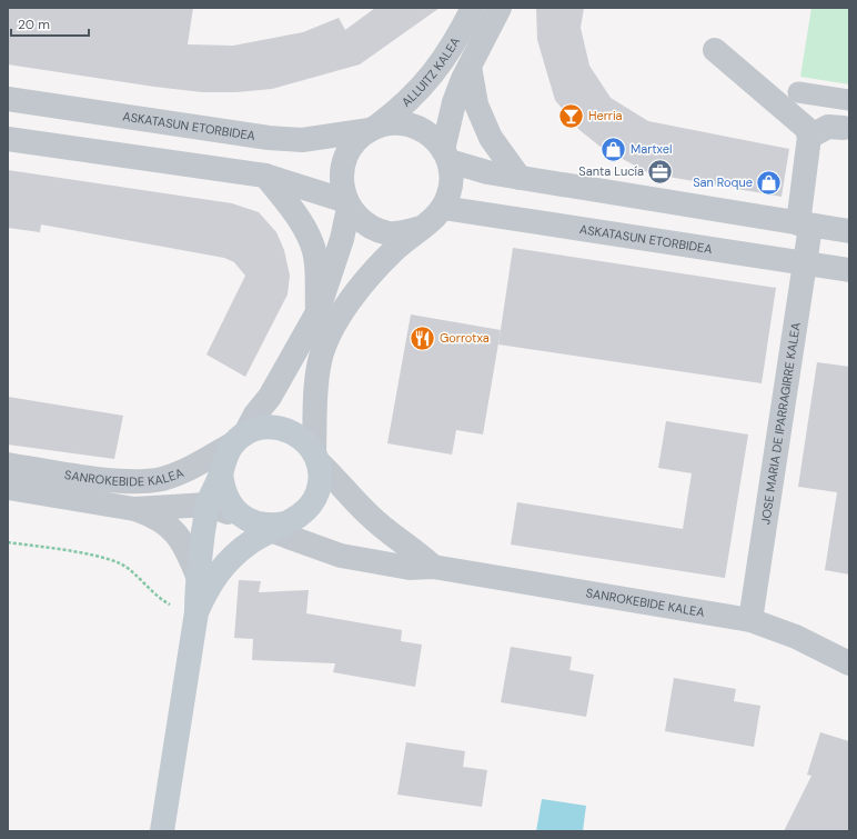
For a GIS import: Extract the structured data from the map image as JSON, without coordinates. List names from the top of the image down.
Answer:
{
  "streets": {
    "street": [
      "ALLUITZ KALEA",
      "ASKATASUN ETORBIDEA",
      "JOSE MARIA DE IPARRAGIRRE KALEA",
      "SANROKEBIDE KALEA"
    ]
  },
  "crossings": [
    ["ALLUITZ KALEA", "ASKATASUN ETORBIDEA"],
    ["ASKATASUN ETORBIDEA", "JOSE MARIA DE IPARRAGIRRE KALEA"],
    ["JOSE MARIA DE IPARRAGIRRE KALEA", "SANROKEBIDE KALEA"]
  ],
  "places": {
    "bar": ["Herria"],
    "shop": ["Martxel", "San Roque"],
    "office": ["Santa Lucía"],
    "restaurant": ["Gorrotxa"]
  },
  "scale_bar": "20 m"
}
